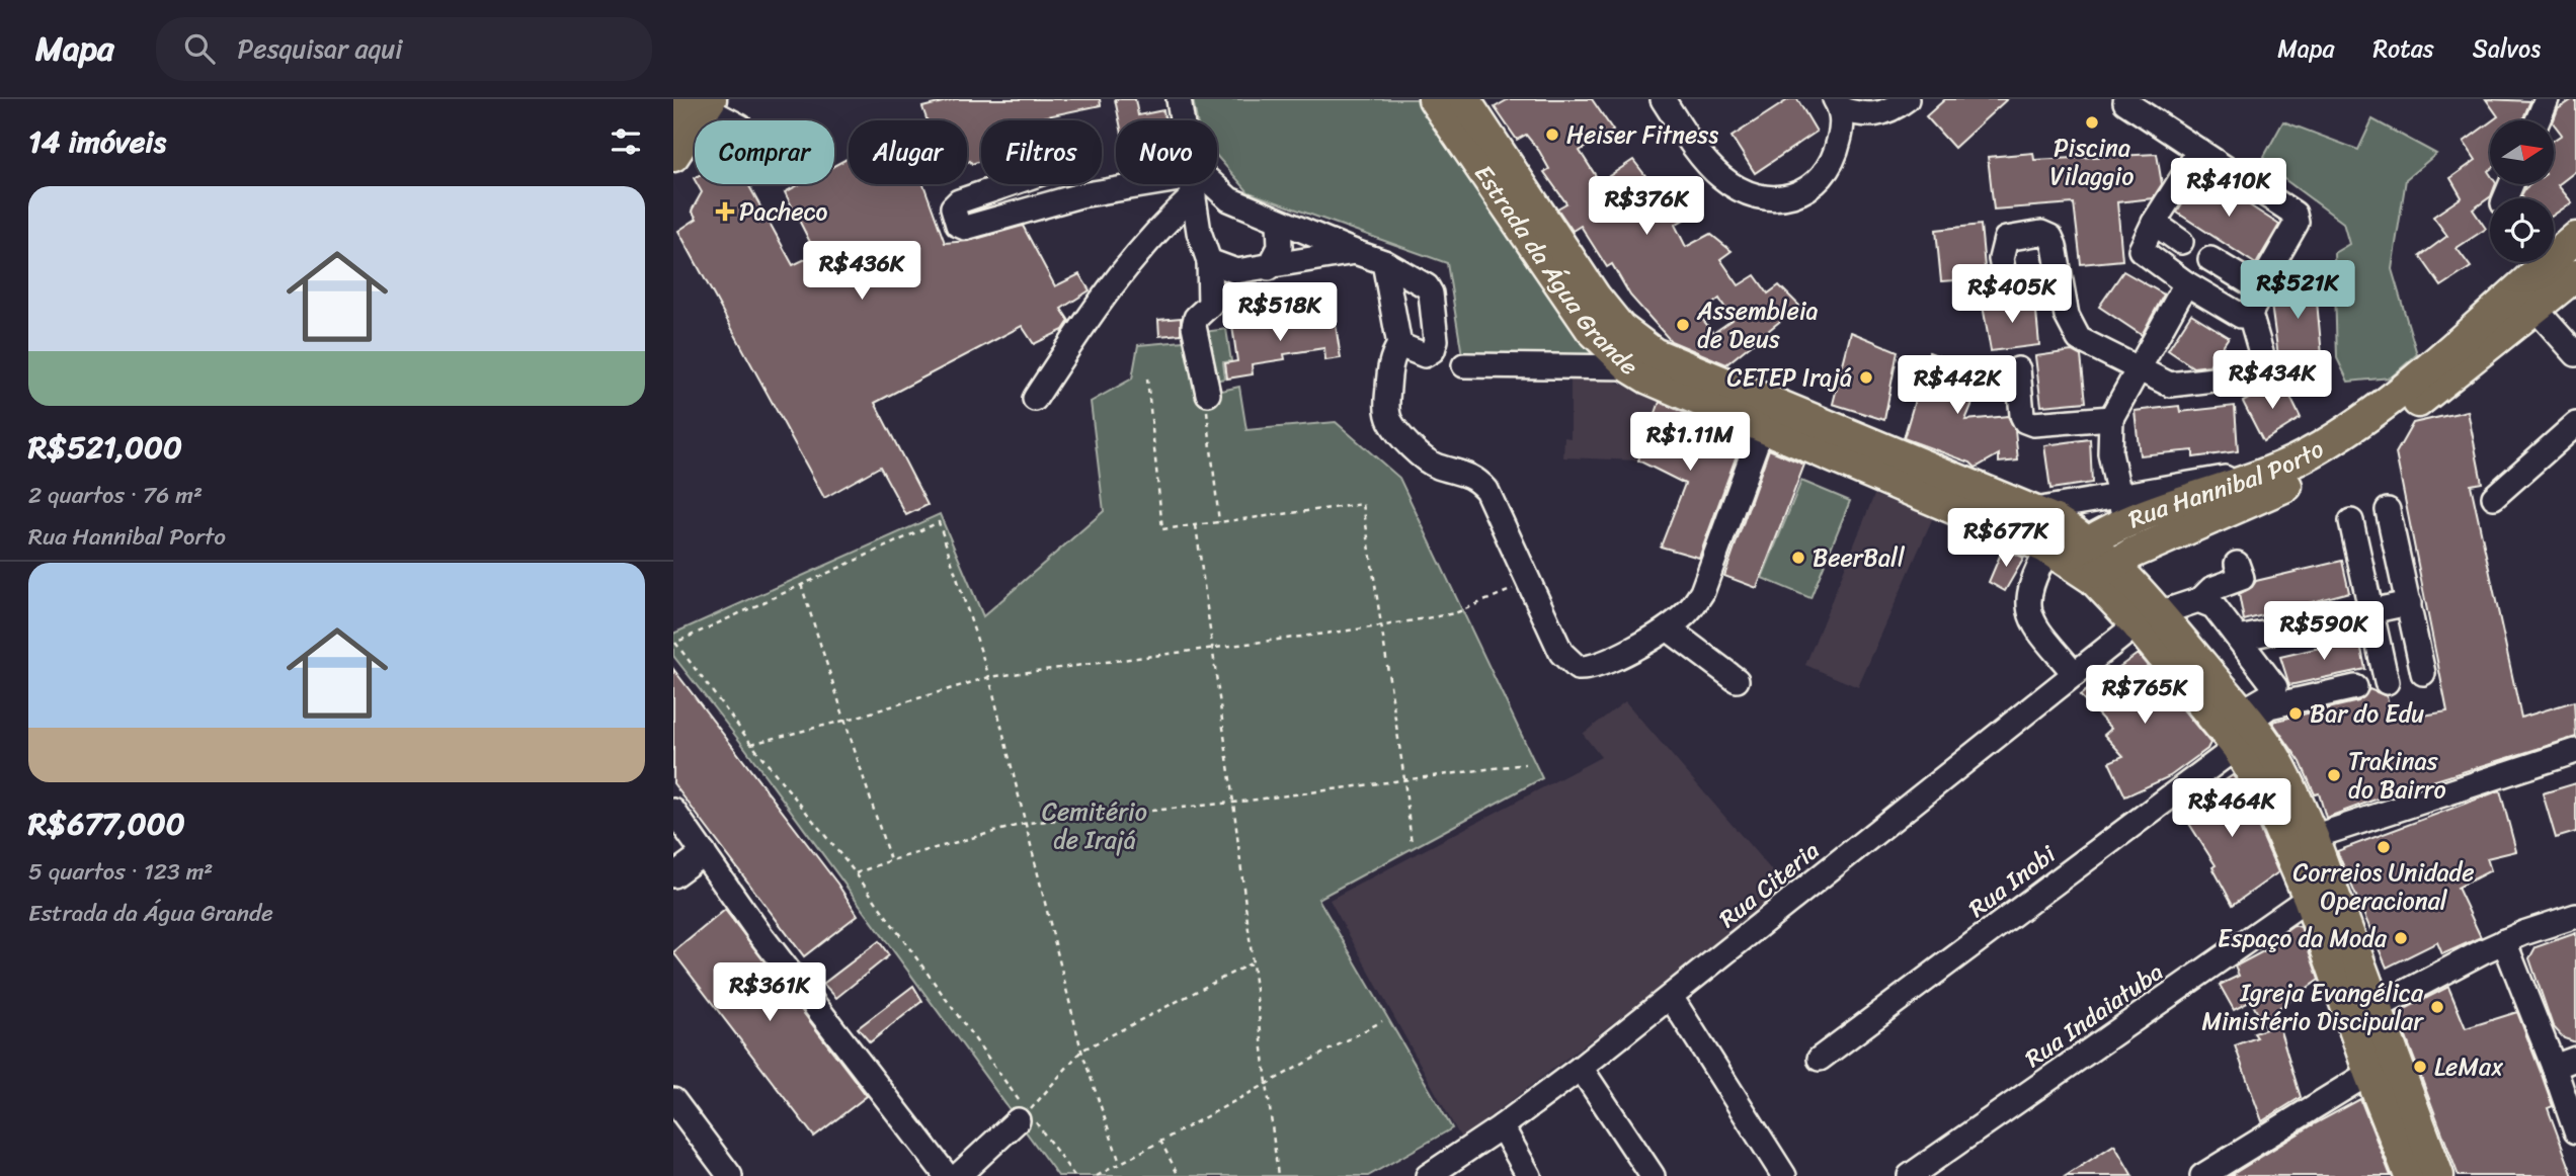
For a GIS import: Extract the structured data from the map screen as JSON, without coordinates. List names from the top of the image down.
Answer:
{
  "streets": {
    "main road": ["Estrada da Água Grande", "Rua Hannibal Porto"],
    "street": ["Rua Inobi", "Rua Citeria", "Rua Indaiatuba"]
  },
  "crossings": [
    ["Estrada da Água Grande", "Rua Hannibal Porto"],
    ["Estrada da Água Grande", "Rua Inobi"],
    ["Estrada da Água Grande", "Rua Citeria"],
    ["Estrada da Água Grande", "Rua Indaiatuba"],
    ["Rua Hannibal Porto", "Rua Citeria"]
  ],
  "parks": ["Cemitério de Irajá"],
  "places": {
    "other": [
      "Piscina Vilaggio",
      "Heiser Fitness",
      "Assembleia de Deus",
      "CETEP Irajá",
      "BeerBall",
      "Bar do Edu",
      "Trakinas do Bairro",
      "Correios Unidade Operacional",
      "Espaço da Moda",
      "Igreja Evangélica Ministério Discipular",
      "LeMax"
    ],
    "health": ["Pacheco"]
  },
  "north": "right",
  "page": {
    "header": "Mapa",
    "search": "Pesquisar aqui",
    "nav": ["Mapa", "Rotas", "Salvos"],
    "heading": "14 imóveis",
    "chip": [
      "Comprar",
      "Alugar",
      "Filtros",
      "Novo"
    ],
    "price": [
      "R$410K",
      "R$376K",
      "R$436K",
      "R$521K",
      "R$405K",
      "R$518K",
      "R$434K",
      "R$442K",
      "R$1.11M",
      "R$677K",
      "R$590K",
      "R$765K",
      "R$464K",
      "R$361K"
    ],
    "list": [
      {
        "name": "R$521,000",
        "note": "2 quartos · 76 m² · Rua Hannibal Porto"
      },
      {
        "name": "R$677,000",
        "note": "5 quartos · 123 m² · Estrada da Água Grande"
      }
    ]
  }
}
